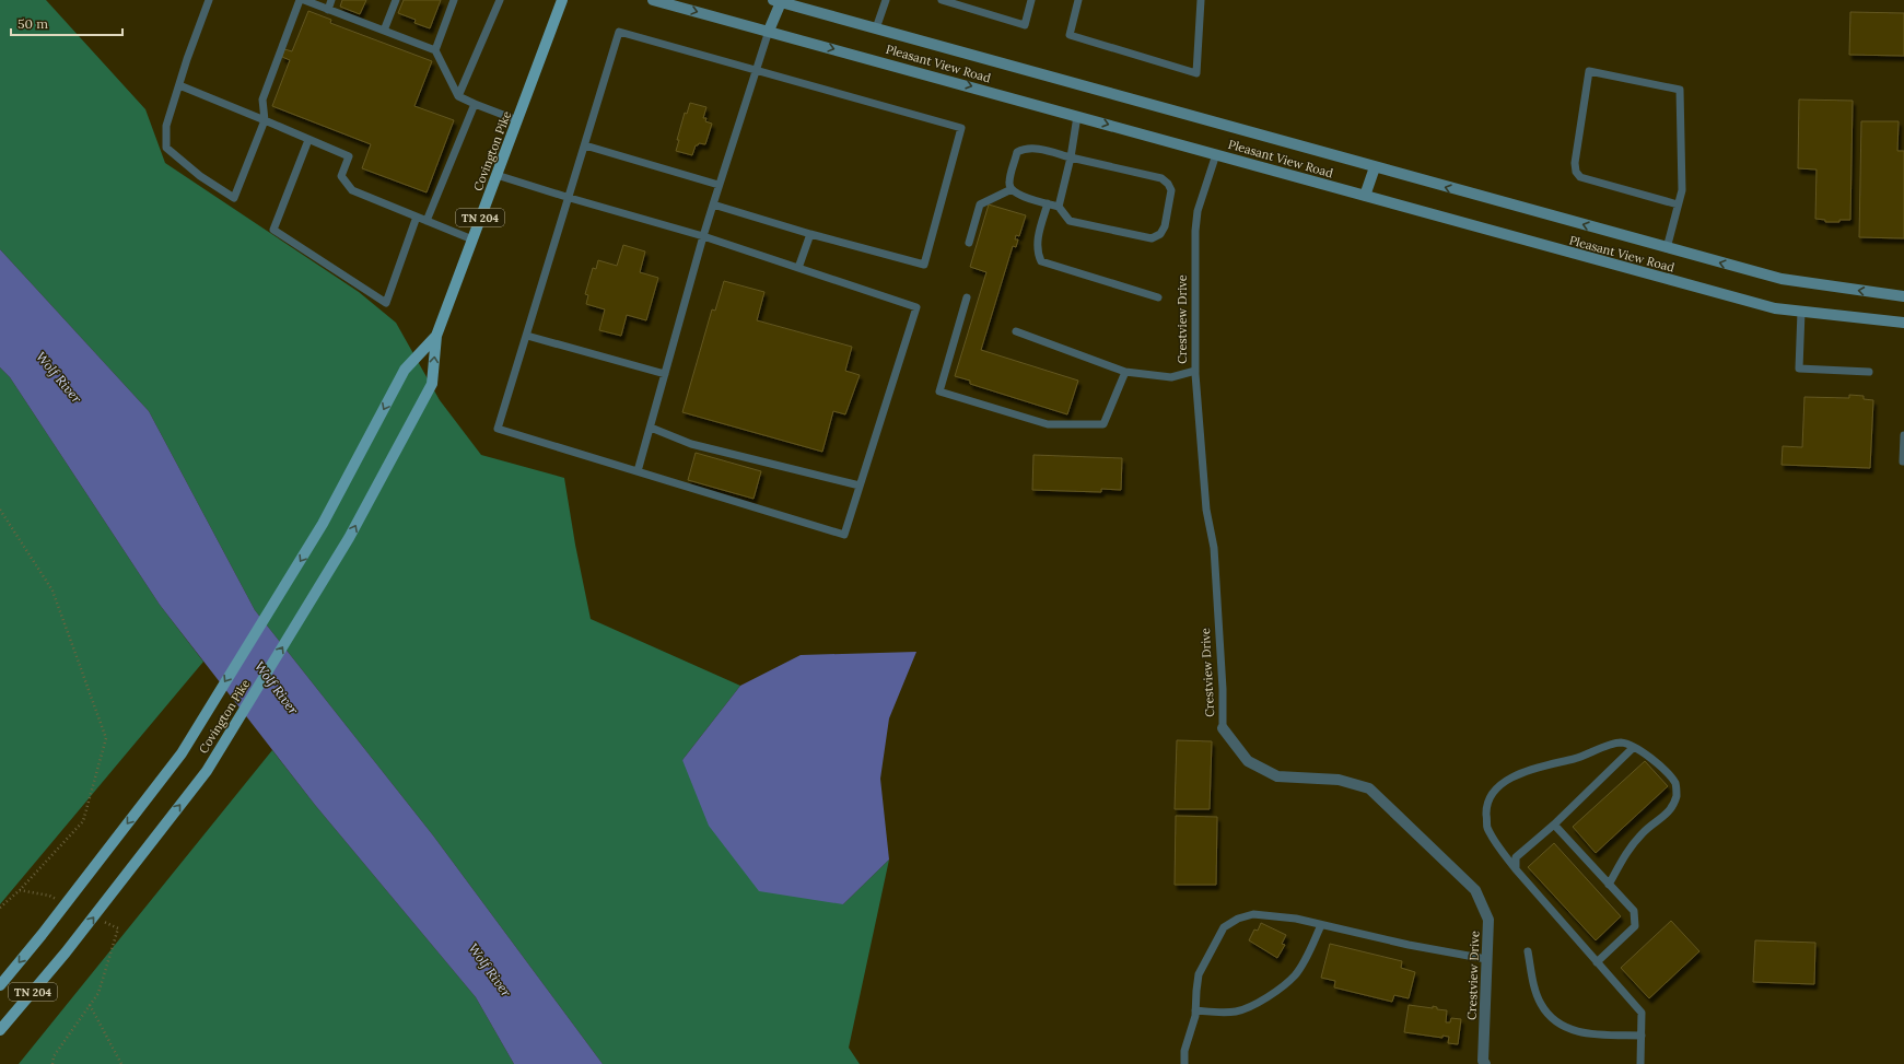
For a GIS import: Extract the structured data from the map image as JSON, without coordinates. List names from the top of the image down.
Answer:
{
  "streets": {
    "main road": ["Pleasant View Road", "Covington Pike", "TN 204"],
    "street": ["Crestview Drive"]
  },
  "crossings": [
    ["Pleasant View Road", "Crestview Drive"]
  ],
  "water": ["Wolf River"],
  "scale_bar": "50 m"
}
